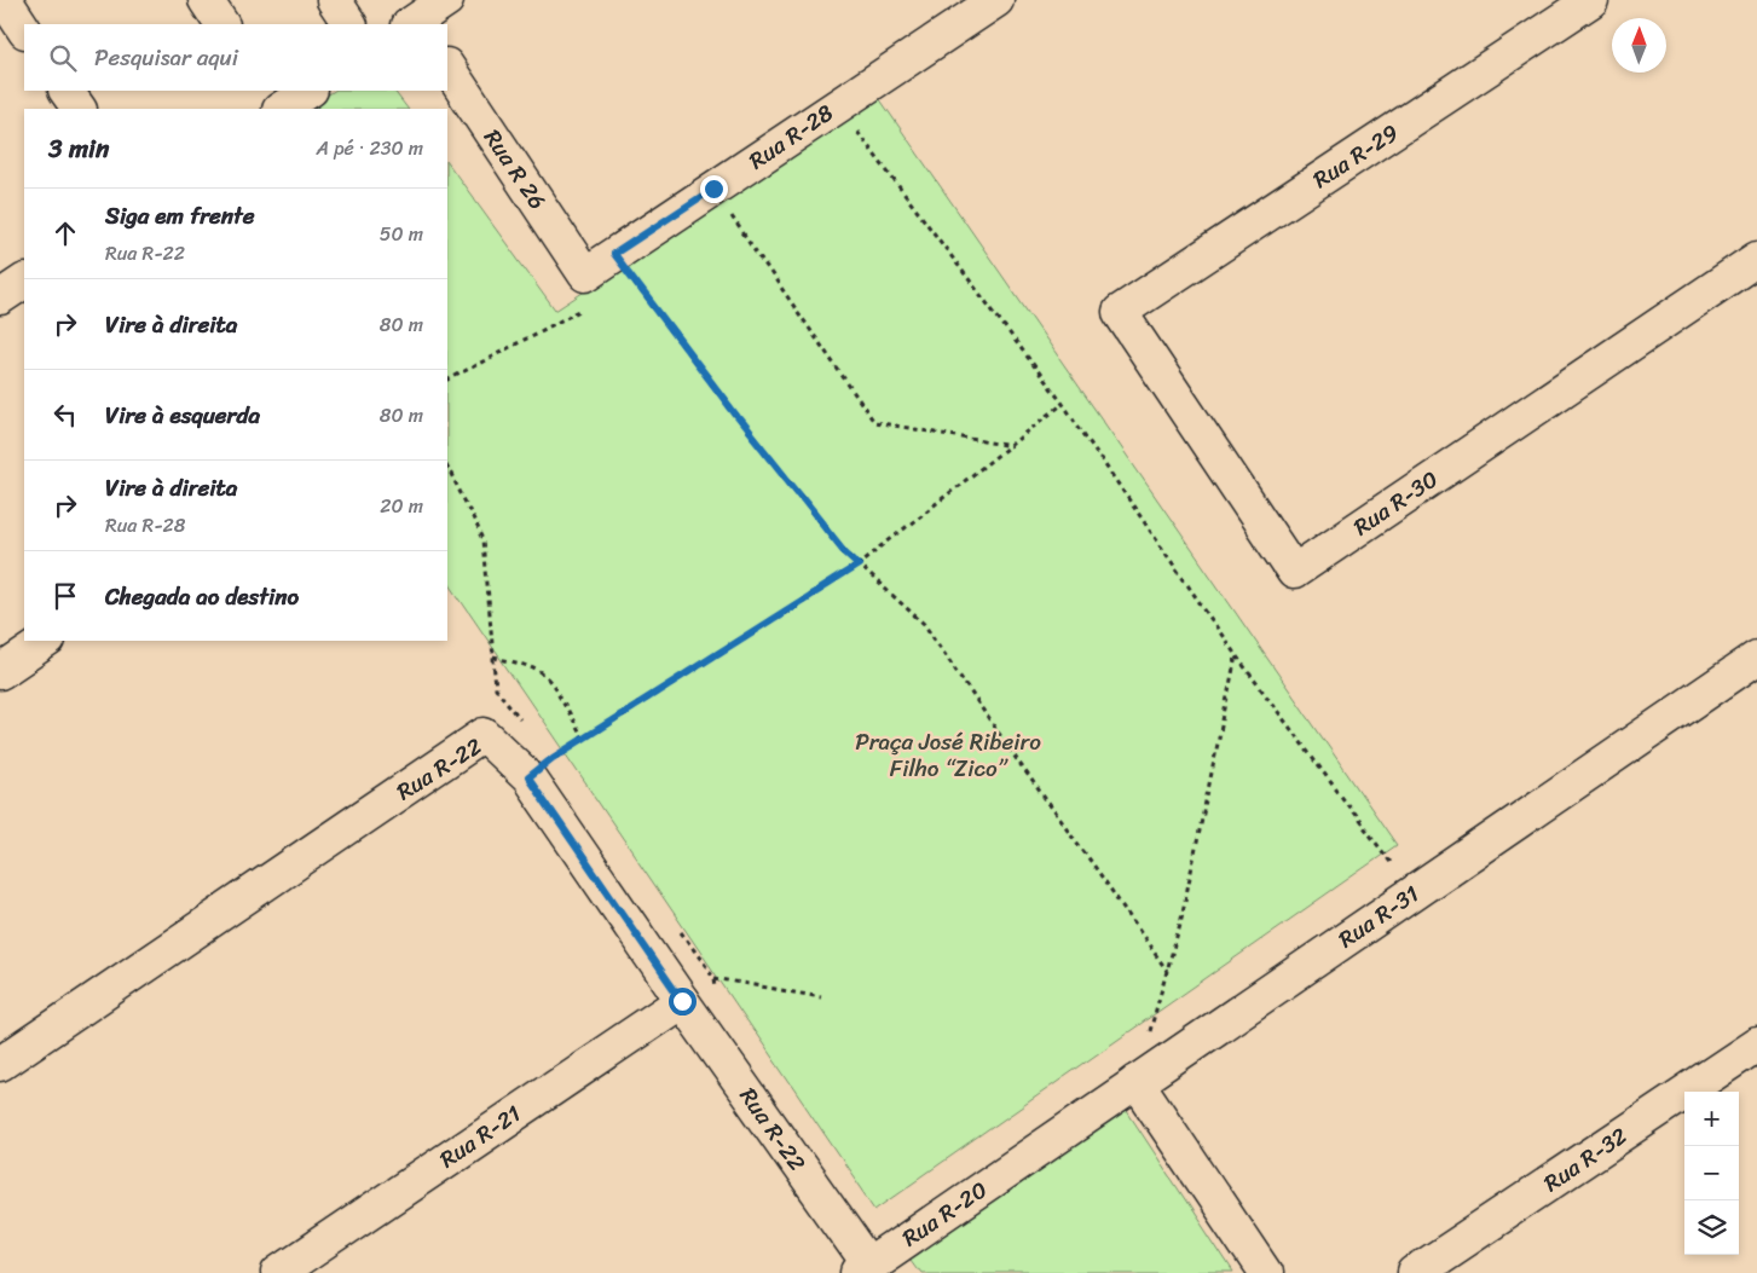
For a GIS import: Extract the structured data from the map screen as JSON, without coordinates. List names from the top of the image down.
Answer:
{
  "streets": {
    "street": [
      "Rua R-28",
      "Rua R-29",
      "Rua R 26",
      "Rua R-30",
      "Rua R-22",
      "Rua R-31",
      "Rua R-21",
      "Rua R-32",
      "Rua R-20"
    ]
  },
  "crossings": [
    ["Rua R-28", "Rua R 26"],
    ["Rua R-29", "Rua R-30"],
    ["Rua R-22", "Rua R-21"],
    ["Rua R-22", "Rua R-20"],
    ["Rua R-31", "Rua R-20"]
  ],
  "parks": ["Praça José Ribeiro Filho “Zico”"],
  "north": "top",
  "page": {
    "search": "Pesquisar aqui",
    "heading": ["3 min", "A pé · 230 m"],
    "list": [
      ["Siga em frente", "Rua R-22", "50 m"],
      ["Vire à direita", "80 m"],
      ["Vire à esquerda", "80 m"],
      ["Vire à direita", "Rua R-28", "20 m"],
      "Chegada ao destino"
    ],
    "map_buttons": ["+", "−"]
  }
}
